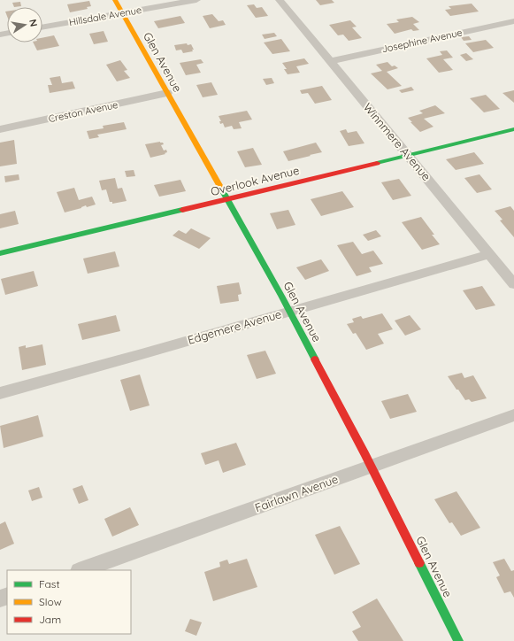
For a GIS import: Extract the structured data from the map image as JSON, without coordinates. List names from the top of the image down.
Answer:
{
  "streets": {
    "street": [
      "Hillsdale Avenue",
      "Josephine Avenue",
      "Glen Avenue",
      "Creston Avenue",
      "Winnmere Avenue",
      "Overlook Avenue",
      "Edgemere Avenue",
      "Fairlawn Avenue"
    ]
  },
  "crossings": [
    ["Hillsdale Avenue", "Glen Avenue"],
    ["Josephine Avenue", "Winnmere Avenue"],
    ["Glen Avenue", "Creston Avenue"],
    ["Glen Avenue", "Overlook Avenue"],
    ["Glen Avenue", "Edgemere Avenue"],
    ["Glen Avenue", "Fairlawn Avenue"],
    ["Winnmere Avenue", "Overlook Avenue"],
    ["Winnmere Avenue", "Edgemere Avenue"]
  ],
  "legend": ["Fast", "Slow", "Jam"],
  "north": "right"
}
